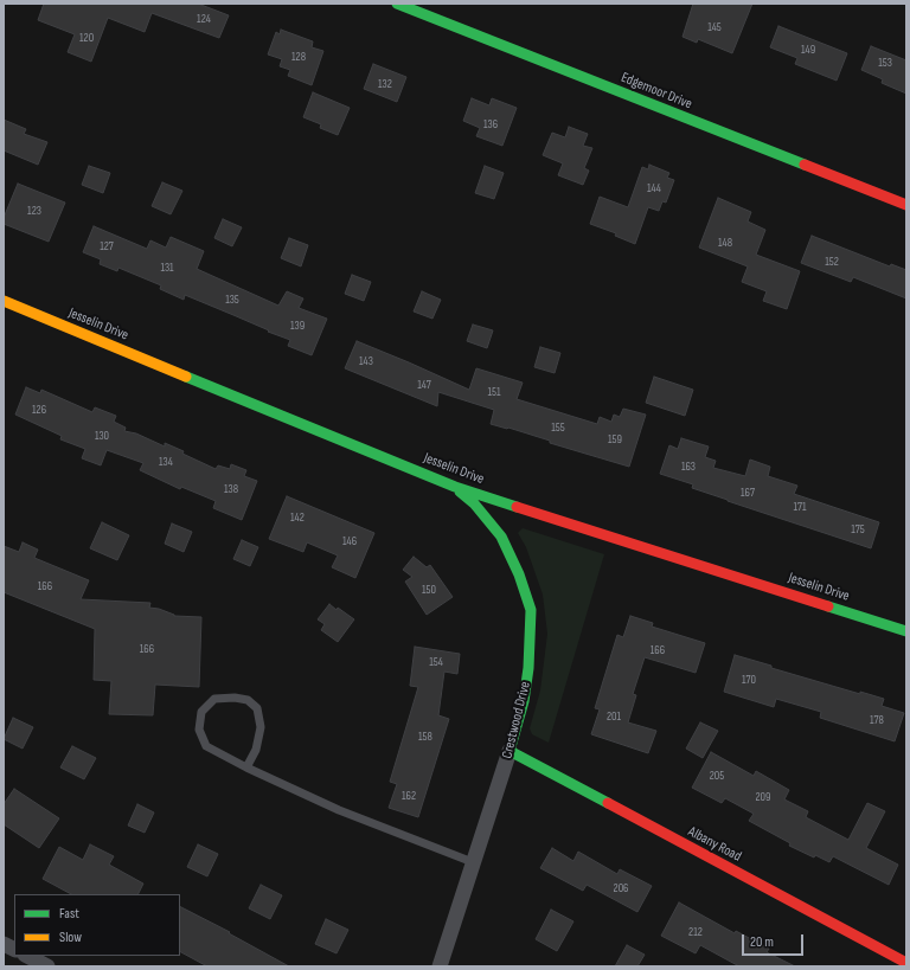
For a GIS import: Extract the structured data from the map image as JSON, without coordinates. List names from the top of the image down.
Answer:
{
  "streets": {
    "street": [
      "Edgemoor Drive",
      "Jesselin Drive",
      "Crestwood Drive",
      "Albany Road"
    ]
  },
  "crossings": [
    ["Jesselin Drive", "Crestwood Drive"],
    ["Crestwood Drive", "Albany Road"]
  ],
  "house_numbers": [
    "124",
    "145",
    "120",
    "149",
    "128",
    "153",
    "132",
    "136",
    "144",
    "123",
    "148",
    "127",
    "152",
    "131",
    "135",
    "139",
    "143",
    "147",
    "151",
    "126",
    "155",
    "130",
    "159",
    "134",
    "163",
    "138",
    "167",
    "171",
    "142",
    "175",
    "146",
    "166",
    "150",
    "166",
    "166",
    "154",
    "170",
    "201",
    "178",
    "158",
    "205",
    "162",
    "209",
    "206",
    "212"
  ],
  "legend": ["Fast", "Slow"],
  "scale_bar": "20 m"
}
